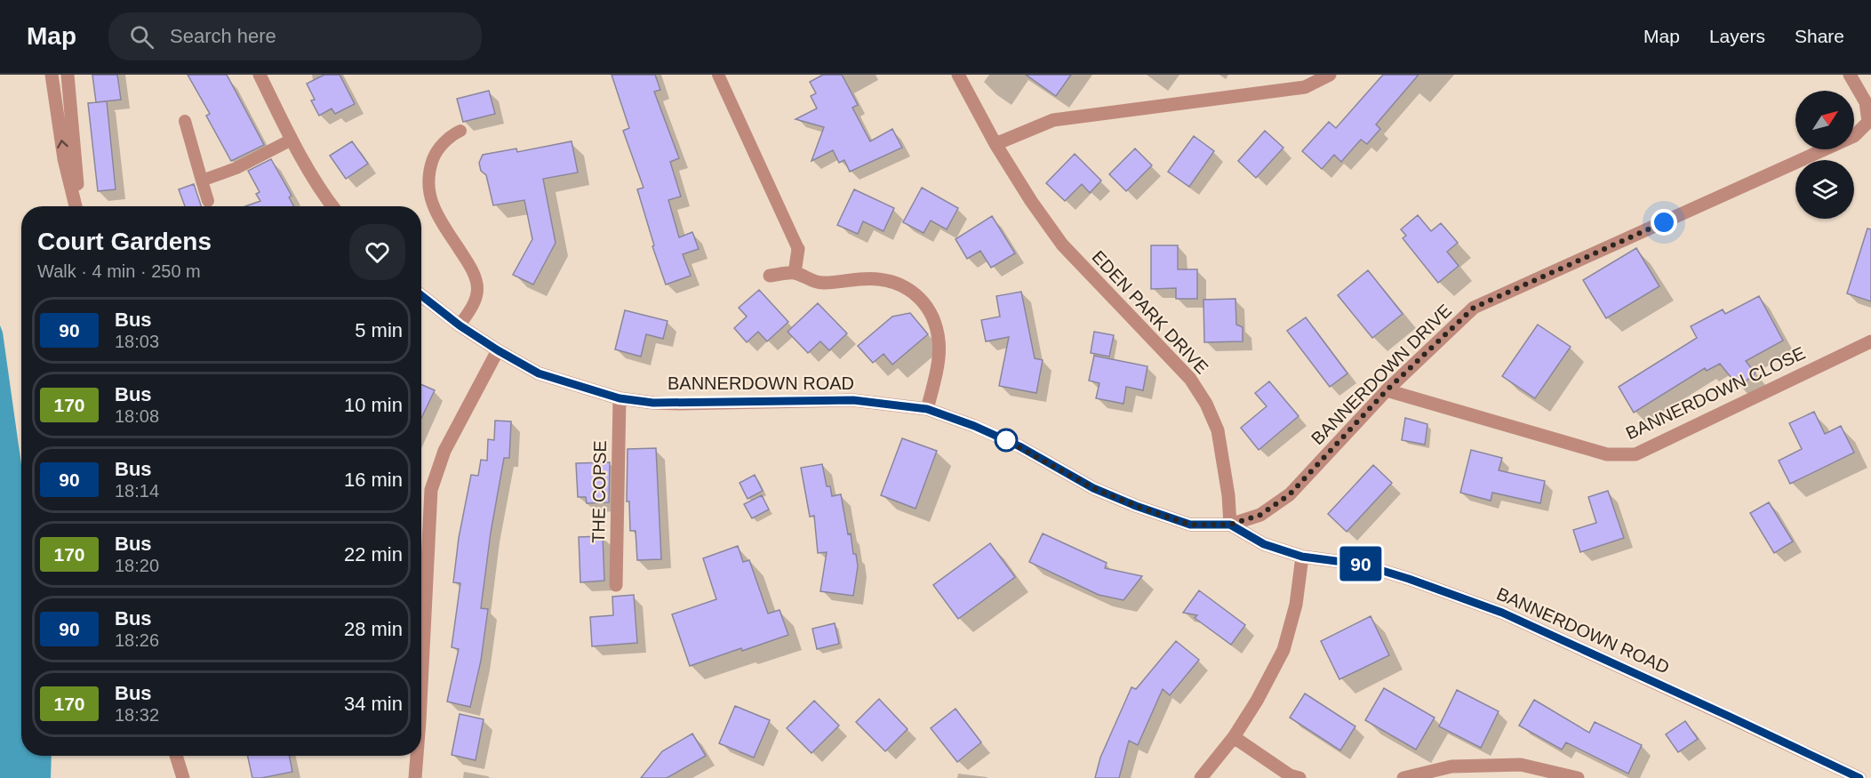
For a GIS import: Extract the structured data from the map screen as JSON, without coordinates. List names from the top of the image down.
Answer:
{
  "streets": {
    "street": [
      "EDEN PARK DRIVE",
      "BANNERDOWN DRIVE",
      "BANNERDOWN ROAD",
      "BANNERDOWN CLOSE",
      "THE COPSE"
    ]
  },
  "crossings": [
    ["EDEN PARK DRIVE", "BANNERDOWN DRIVE"],
    ["EDEN PARK DRIVE", "BANNERDOWN ROAD"],
    ["BANNERDOWN DRIVE", "BANNERDOWN ROAD"],
    ["BANNERDOWN DRIVE", "BANNERDOWN CLOSE"],
    ["BANNERDOWN ROAD", "THE COPSE"]
  ],
  "lines": ["bus line 90"],
  "north": "top right",
  "page": {
    "header": "Map",
    "search": "Search here",
    "nav": ["Map", "Layers", "Share"],
    "on_map": "90",
    "heading": ["Court Gardens", "Walk · 4 min · 250 m"],
    "list": [
      {
        "mark": "90",
        "name": "Bus",
        "note": "18:03",
        "value": "5 min"
      },
      {
        "mark": "170",
        "name": "Bus",
        "note": "18:08",
        "value": "10 min"
      },
      {
        "mark": "90",
        "name": "Bus",
        "note": "18:14",
        "value": "16 min"
      },
      {
        "mark": "170",
        "name": "Bus",
        "note": "18:20",
        "value": "22 min"
      },
      {
        "mark": "90",
        "name": "Bus",
        "note": "18:26",
        "value": "28 min"
      },
      {
        "mark": "170",
        "name": "Bus",
        "note": "18:32",
        "value": "34 min"
      }
    ]
  }
}
